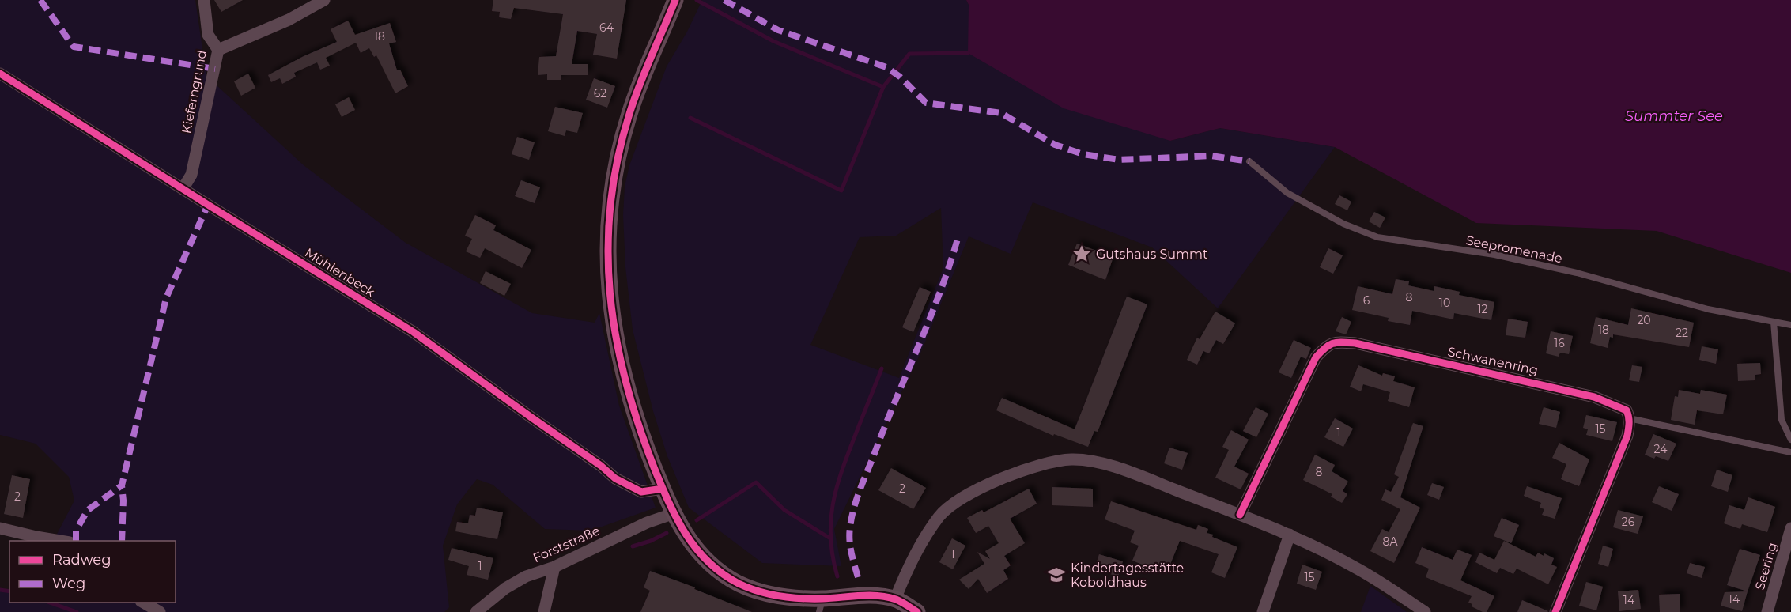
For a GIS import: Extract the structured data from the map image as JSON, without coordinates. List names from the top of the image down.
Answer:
{
  "streets": {
    "street": [
      "Kieferngrund",
      "Mühlenbeck",
      "Schwanenring",
      "Forststraße",
      "Seering"
    ],
    "lane": ["Seepromenade"]
  },
  "crossings": [
    ["Kieferngrund", "Mühlenbeck"]
  ],
  "water": ["Summter See"],
  "places": {
    "place": ["Gutshaus Summt"],
    "school or university": ["Kindertagesstätte Koboldhaus"]
  },
  "house_numbers": [
    "64",
    "18",
    "62",
    "8",
    "6",
    "10",
    "12",
    "20",
    "18",
    "22",
    "16",
    "15",
    "1",
    "24",
    "8",
    "2",
    "2",
    "26",
    "8A",
    "1",
    "1",
    "15",
    "14",
    "14"
  ],
  "legend": ["Radweg", "Weg"]
}
